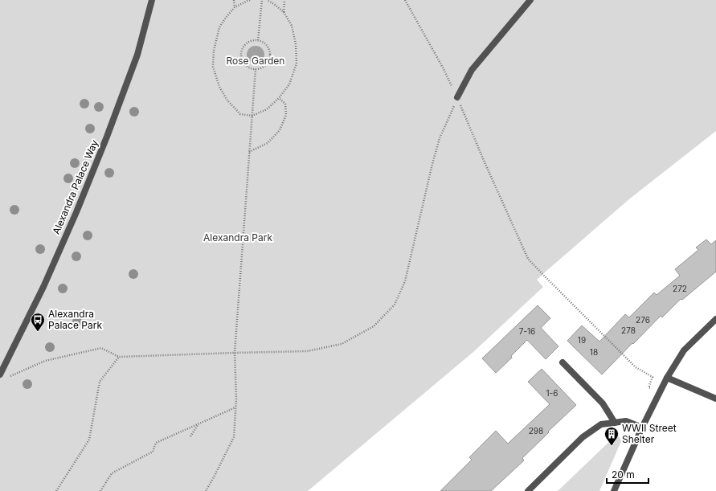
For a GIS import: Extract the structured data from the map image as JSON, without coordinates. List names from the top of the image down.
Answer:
{
  "streets": {
    "street": ["Alexandra Palace Way"]
  },
  "parks": ["Rose Garden", "Alexandra Park"],
  "places": {
    "bus stop": ["Alexandra Palace Park"],
    "building": ["WWII Street Shelter"]
  },
  "house_numbers": [
    "272",
    "276",
    "278",
    "7-16",
    "19",
    "18",
    "1-6",
    "298"
  ],
  "scale_bar": "20 m"
}
